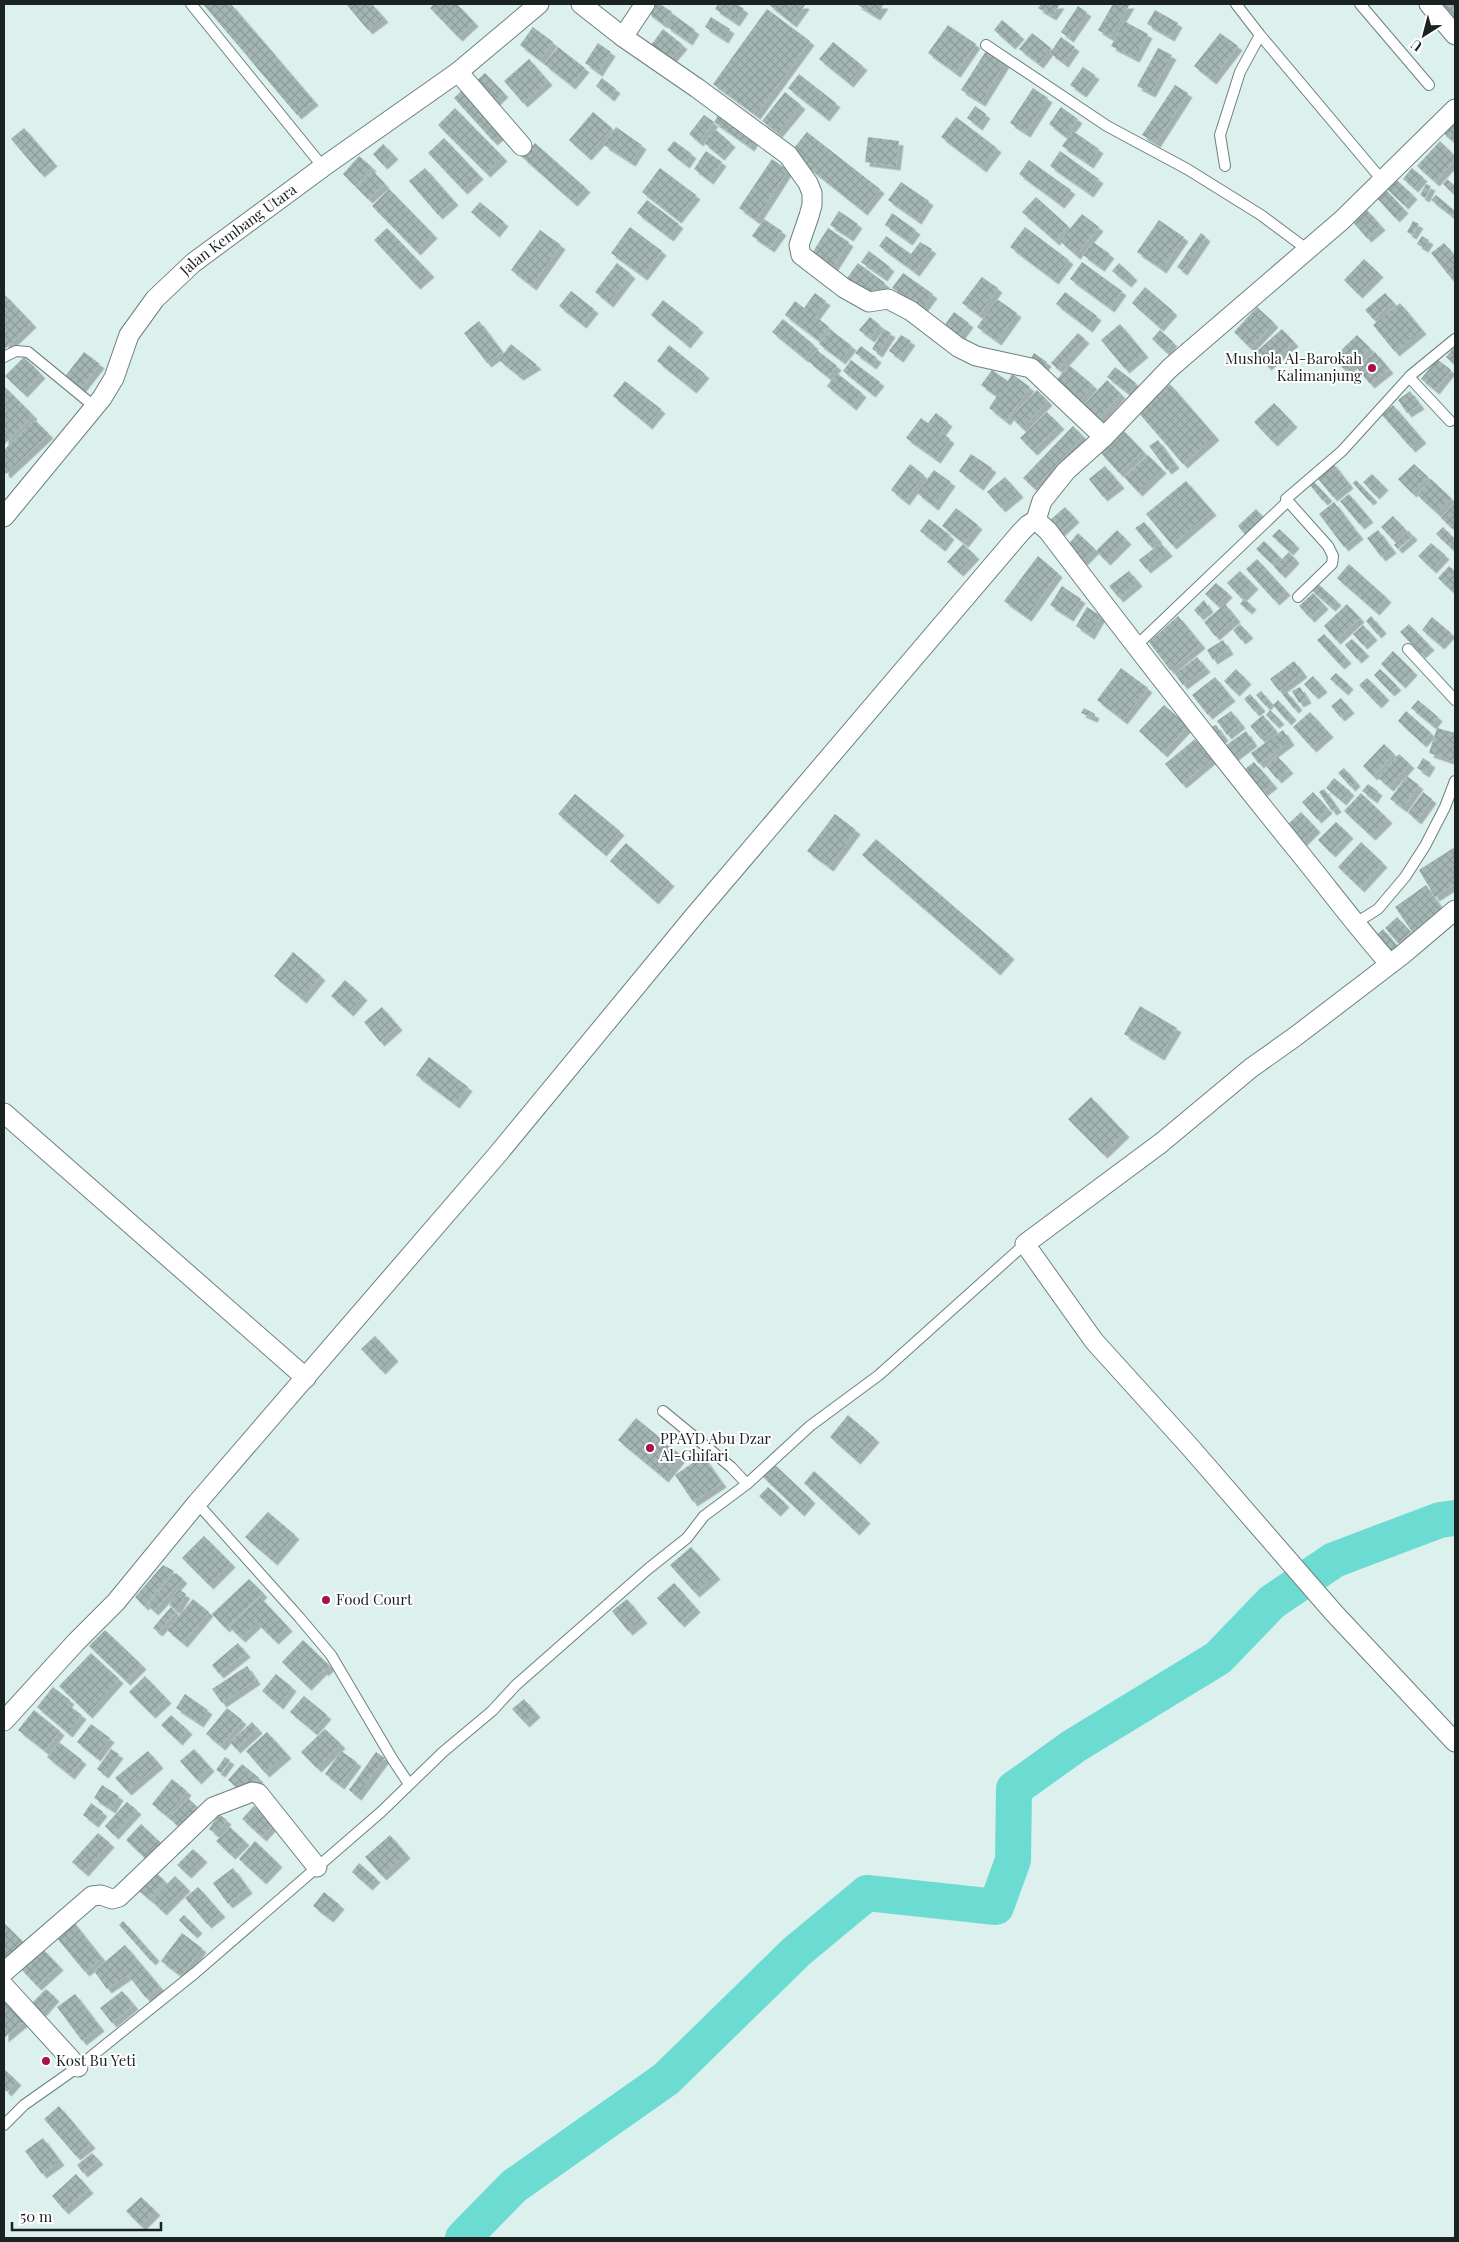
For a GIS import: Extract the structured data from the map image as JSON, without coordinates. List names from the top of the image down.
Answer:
{
  "streets": {
    "street": ["Jalan Kembang Utara"]
  },
  "places": [
    "Mushola Al-Barokah Kalimanjung",
    "PPAYD Abu Dzar Al-Ghifari",
    "Food Court",
    "Kost Bu Yeti"
  ],
  "scale_bar": "50 m",
  "north": "bottom left"
}
